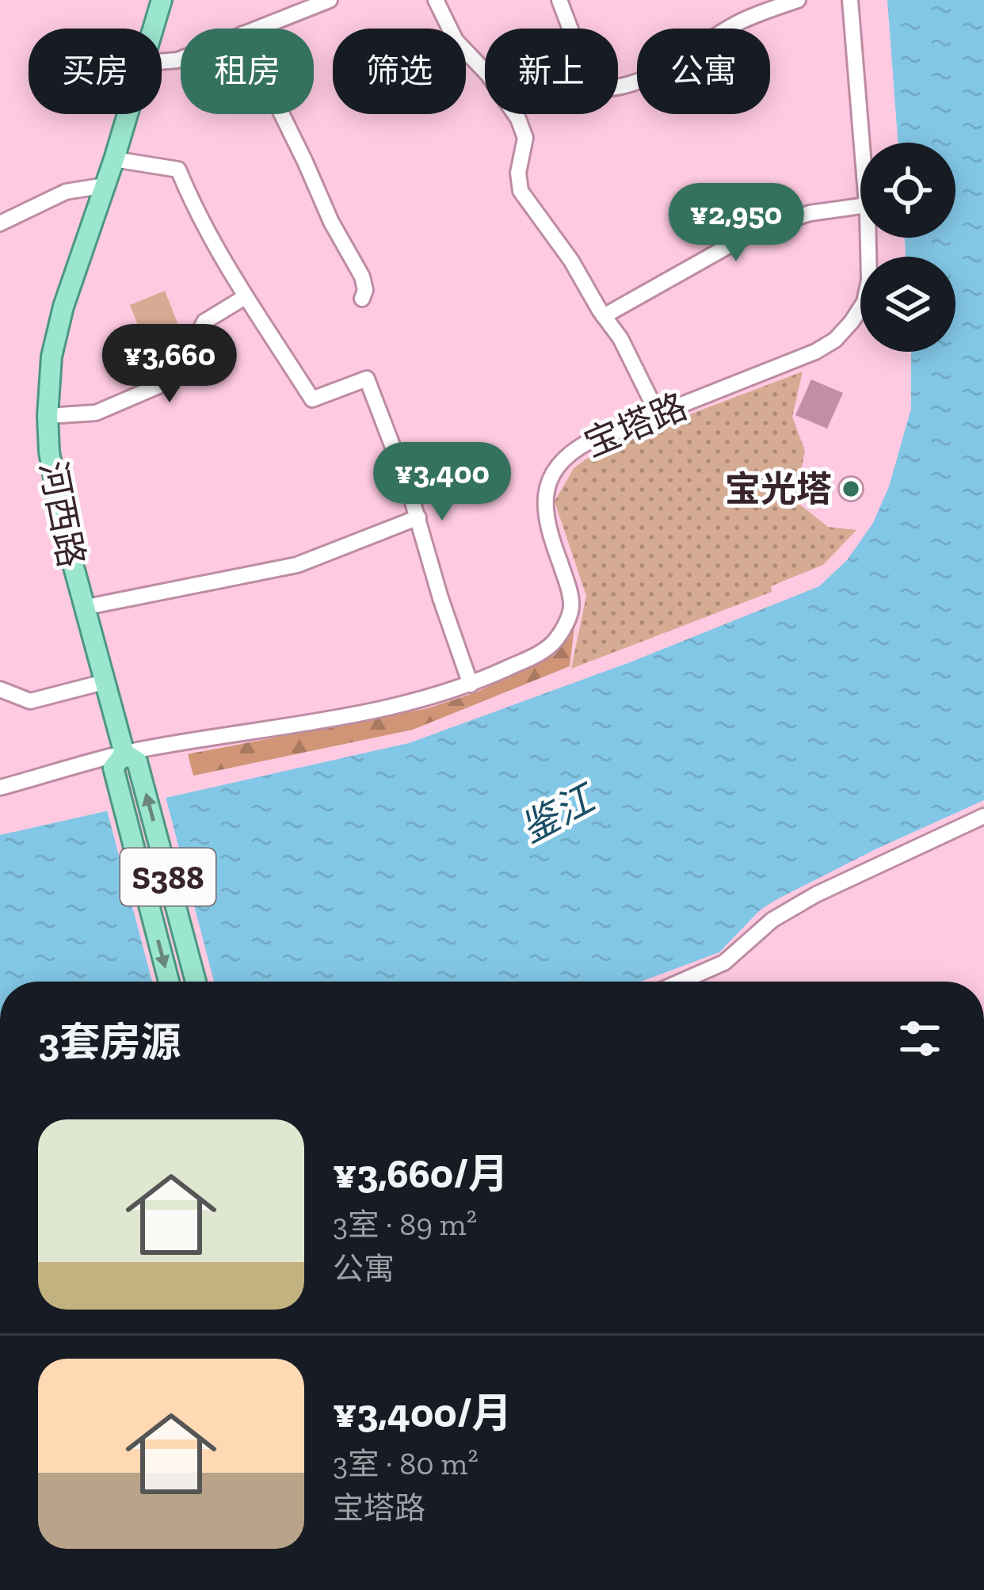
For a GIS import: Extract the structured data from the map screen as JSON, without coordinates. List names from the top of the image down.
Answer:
{
  "streets": {
    "main road": ["河西路", "S388"],
    "street": ["宝塔路"]
  },
  "crossings": [
    ["宝塔路", "河西路"]
  ],
  "water": ["鉴江"],
  "places": ["宝光塔"],
  "page": {
    "chip": [
      "买房",
      "租房",
      "筛选",
      "新上",
      "公寓"
    ],
    "price": ["¥2,950", "¥3,660", "¥3,400"],
    "heading": "3套房源",
    "list": [
      {
        "name": "¥3,660/月",
        "note": "3室 · 89 m² · 公寓"
      },
      {
        "name": "¥3,400/月",
        "note": "3室 · 80 m² · 宝塔路"
      }
    ]
  }
}
